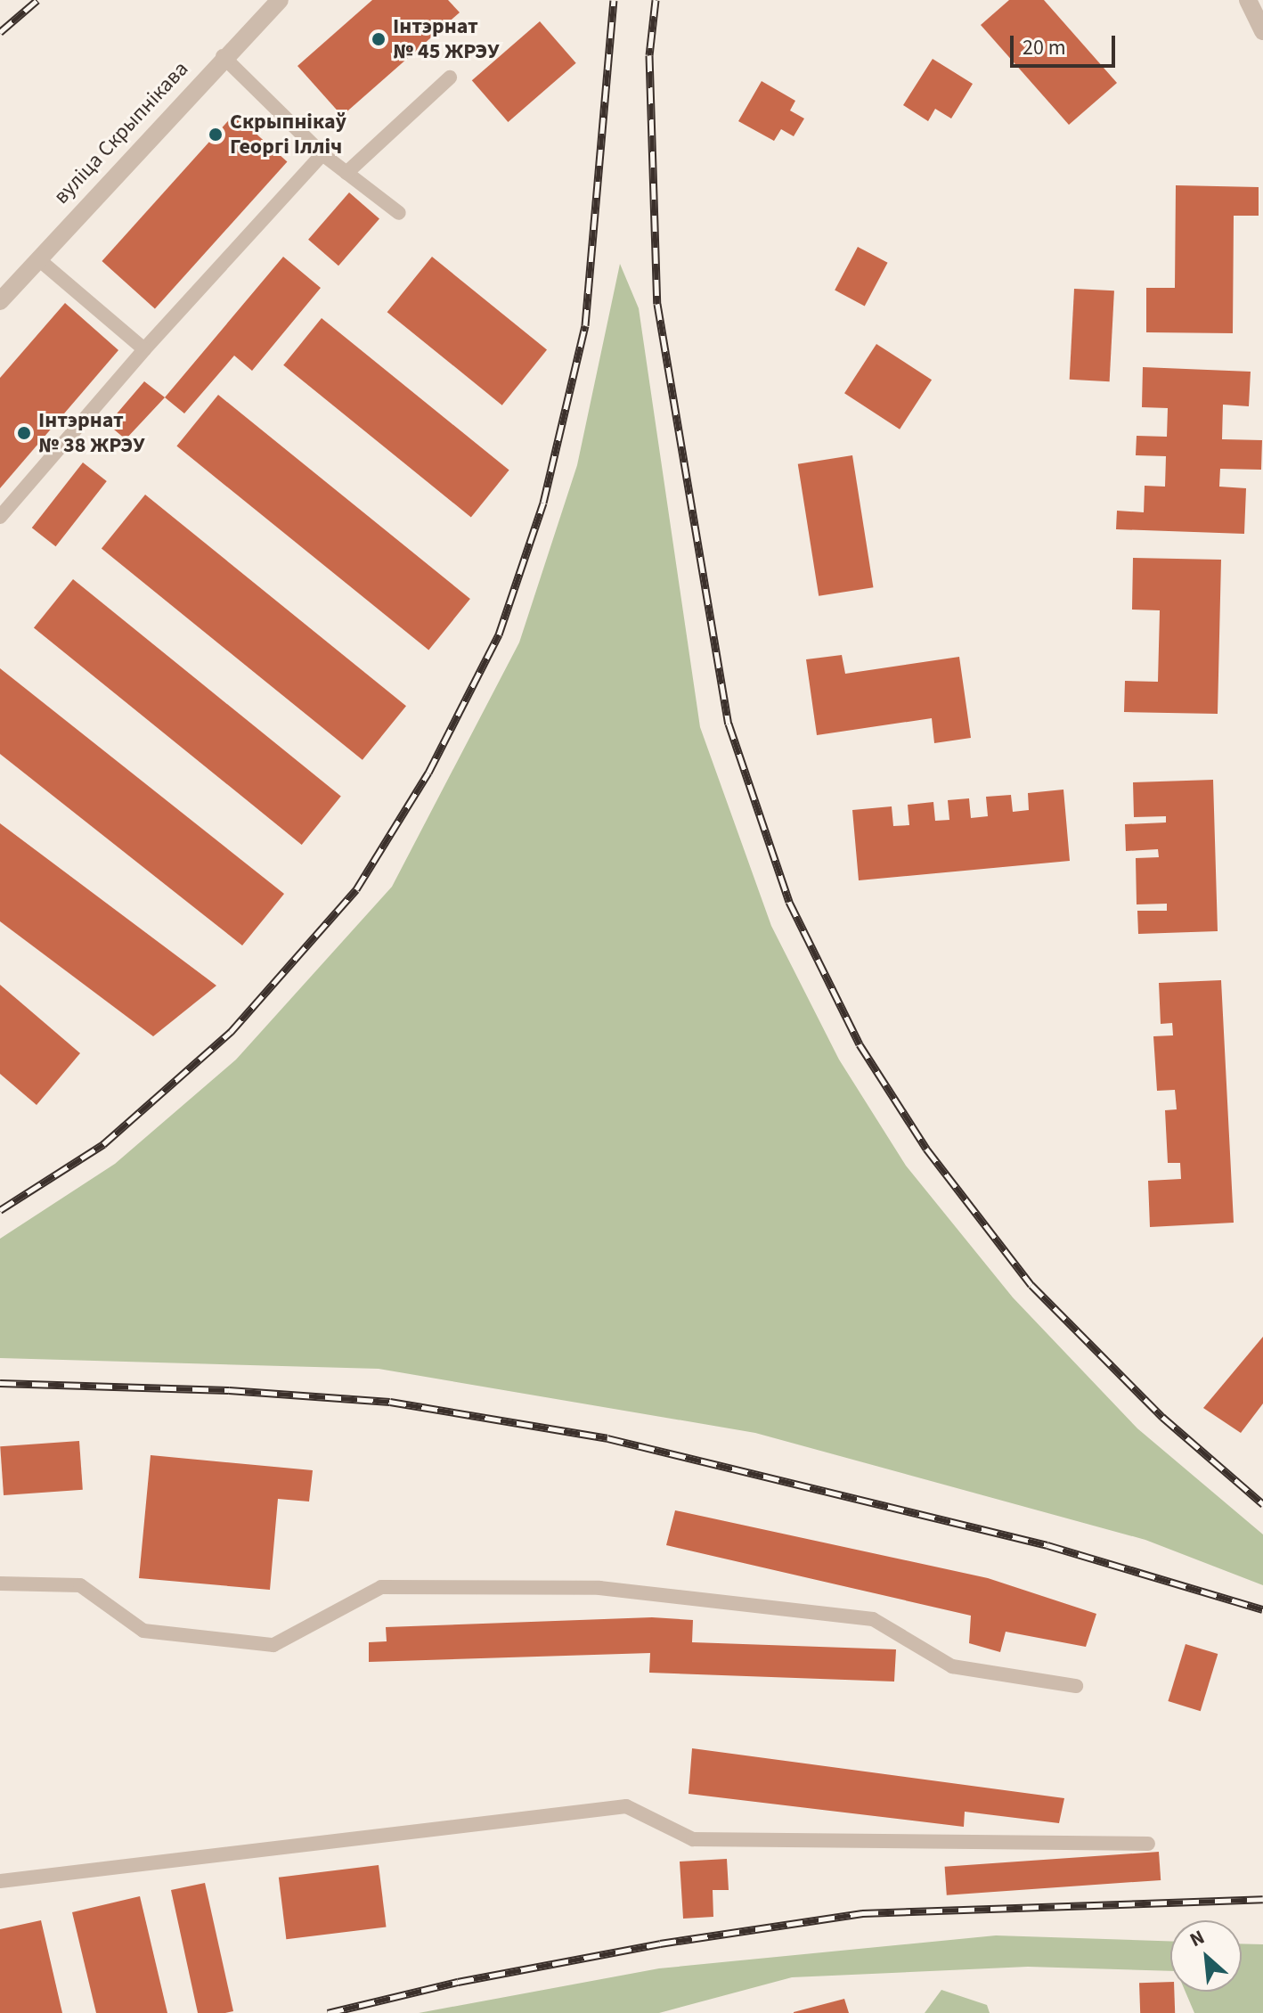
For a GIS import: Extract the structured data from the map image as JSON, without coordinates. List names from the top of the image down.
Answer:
{
  "streets": {
    "street": ["вуліца Скрыпнікава"]
  },
  "places": ["Інтэрнат № 45 ЖРЭУ", "Скрыпнікаў Георгі Ілліч", "Інтэрнат № 38 ЖРЭУ"],
  "scale_bar": "20 m",
  "north": "top left"
}
